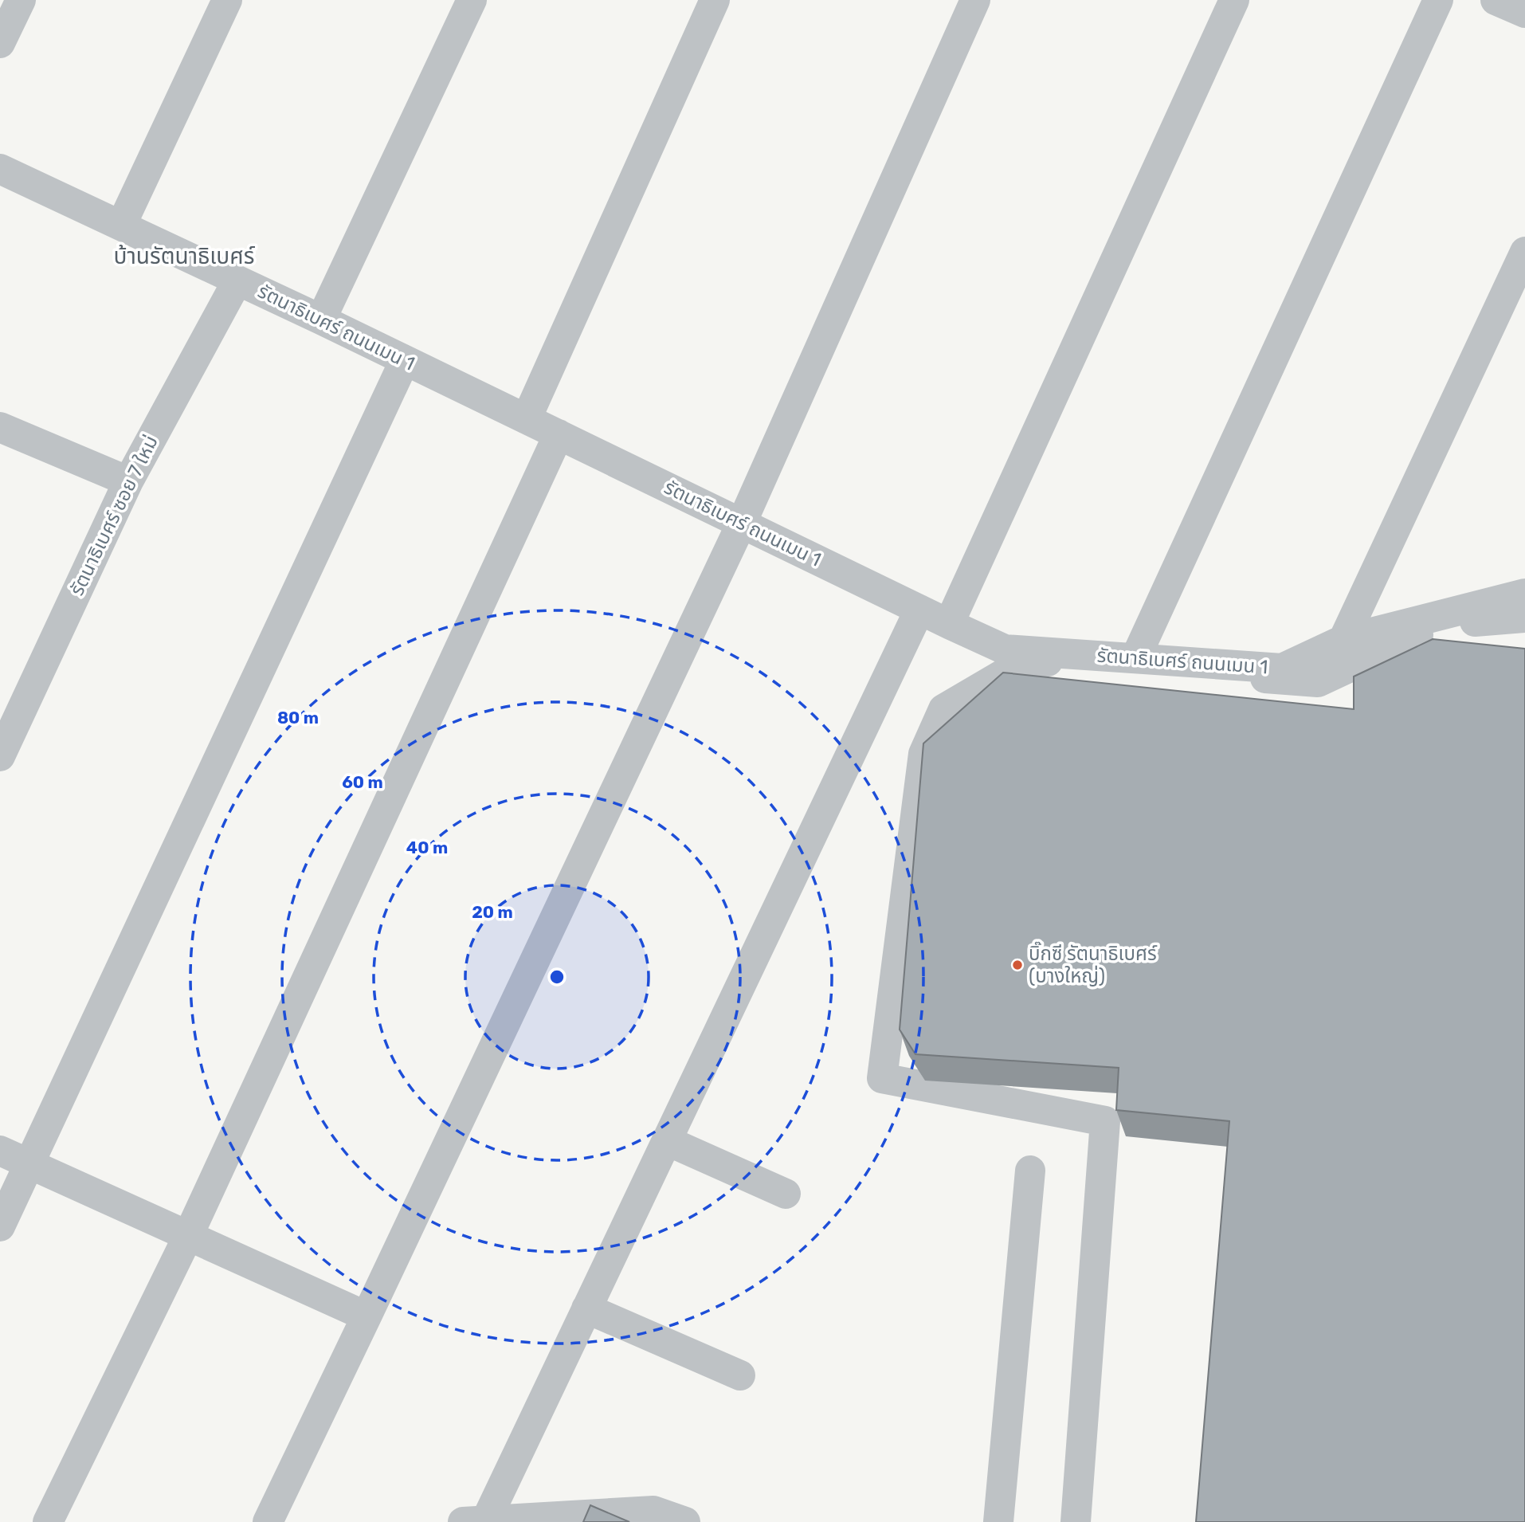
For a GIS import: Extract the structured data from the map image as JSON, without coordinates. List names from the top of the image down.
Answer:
{
  "streets": {
    "street": ["รัตนาธิเบศร์ ถนนเมน 1", "รัตนาธิเบศร์ ซอย 7 ใหม่"]
  },
  "crossings": [
    ["รัตนาธิเบศร์ ถนนเมน 1", "รัตนาธิเบศร์ ซอย 7 ใหม่"]
  ],
  "districts": ["บ้านรัตนาธิเบศร์"],
  "places": ["บิ๊กซี รัตนาธิเบศร์ (บางใหญ่)"],
  "rings": [
    "80 m",
    "60 m",
    "40 m",
    "20 m"
  ]
}
